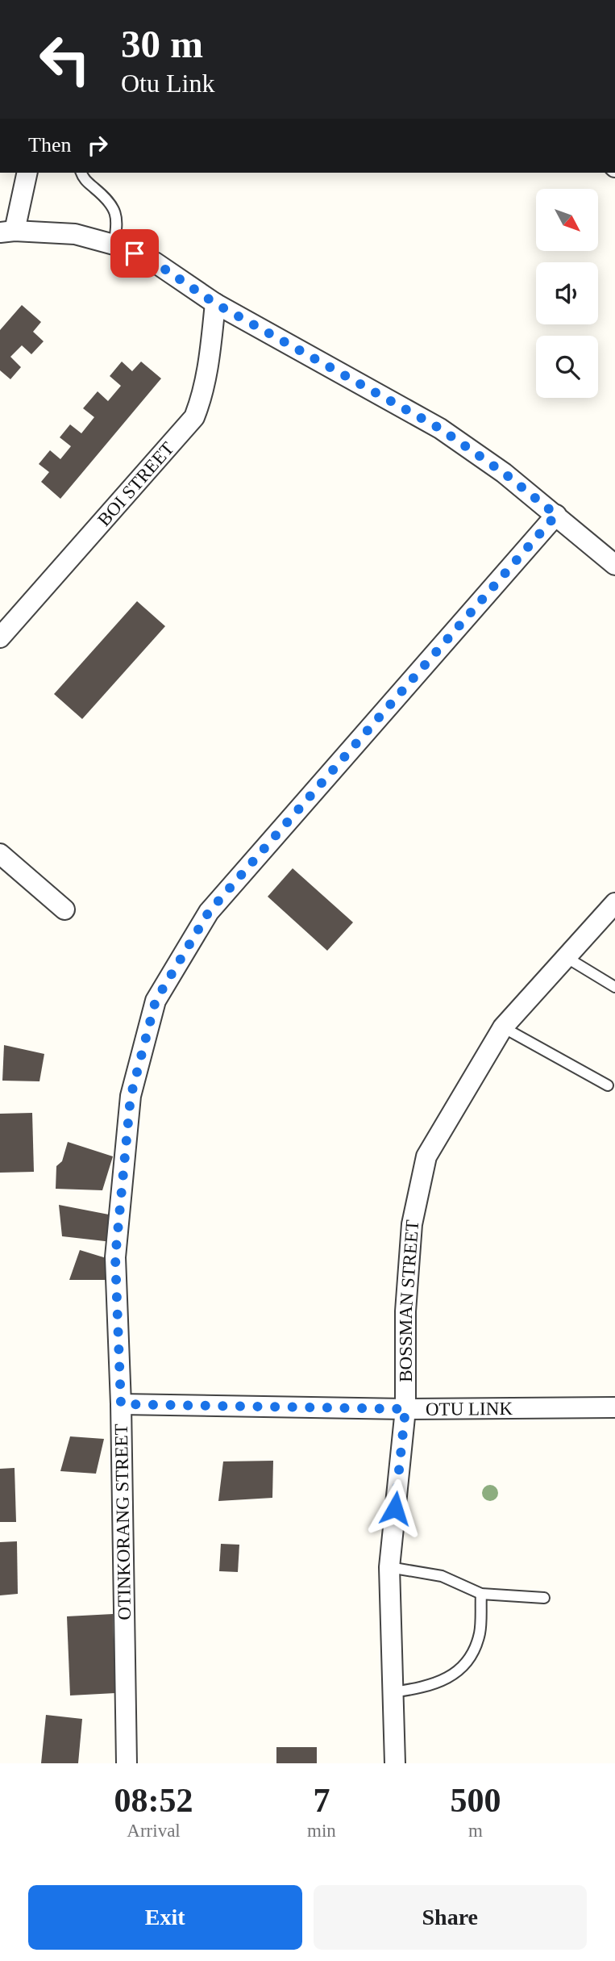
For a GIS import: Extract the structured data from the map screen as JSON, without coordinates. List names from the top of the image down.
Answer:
{
  "streets": {
    "street": [
      "BOI STREET",
      "BOSSMAN STREET",
      "OTU LINK",
      "OTINKORANG STREET"
    ]
  },
  "crossings": [
    ["BOSSMAN STREET", "OTU LINK"],
    ["OTU LINK", "OTINKORANG STREET"]
  ],
  "north": "bottom right",
  "page": {
    "turn": ["30 m", "Otu Link"],
    "then": "Then",
    "eta": [
      "08:52",
      "Arrival",
      "7",
      "min",
      "500",
      "m"
    ],
    "buttons": ["Exit", "Share"]
  }
}
